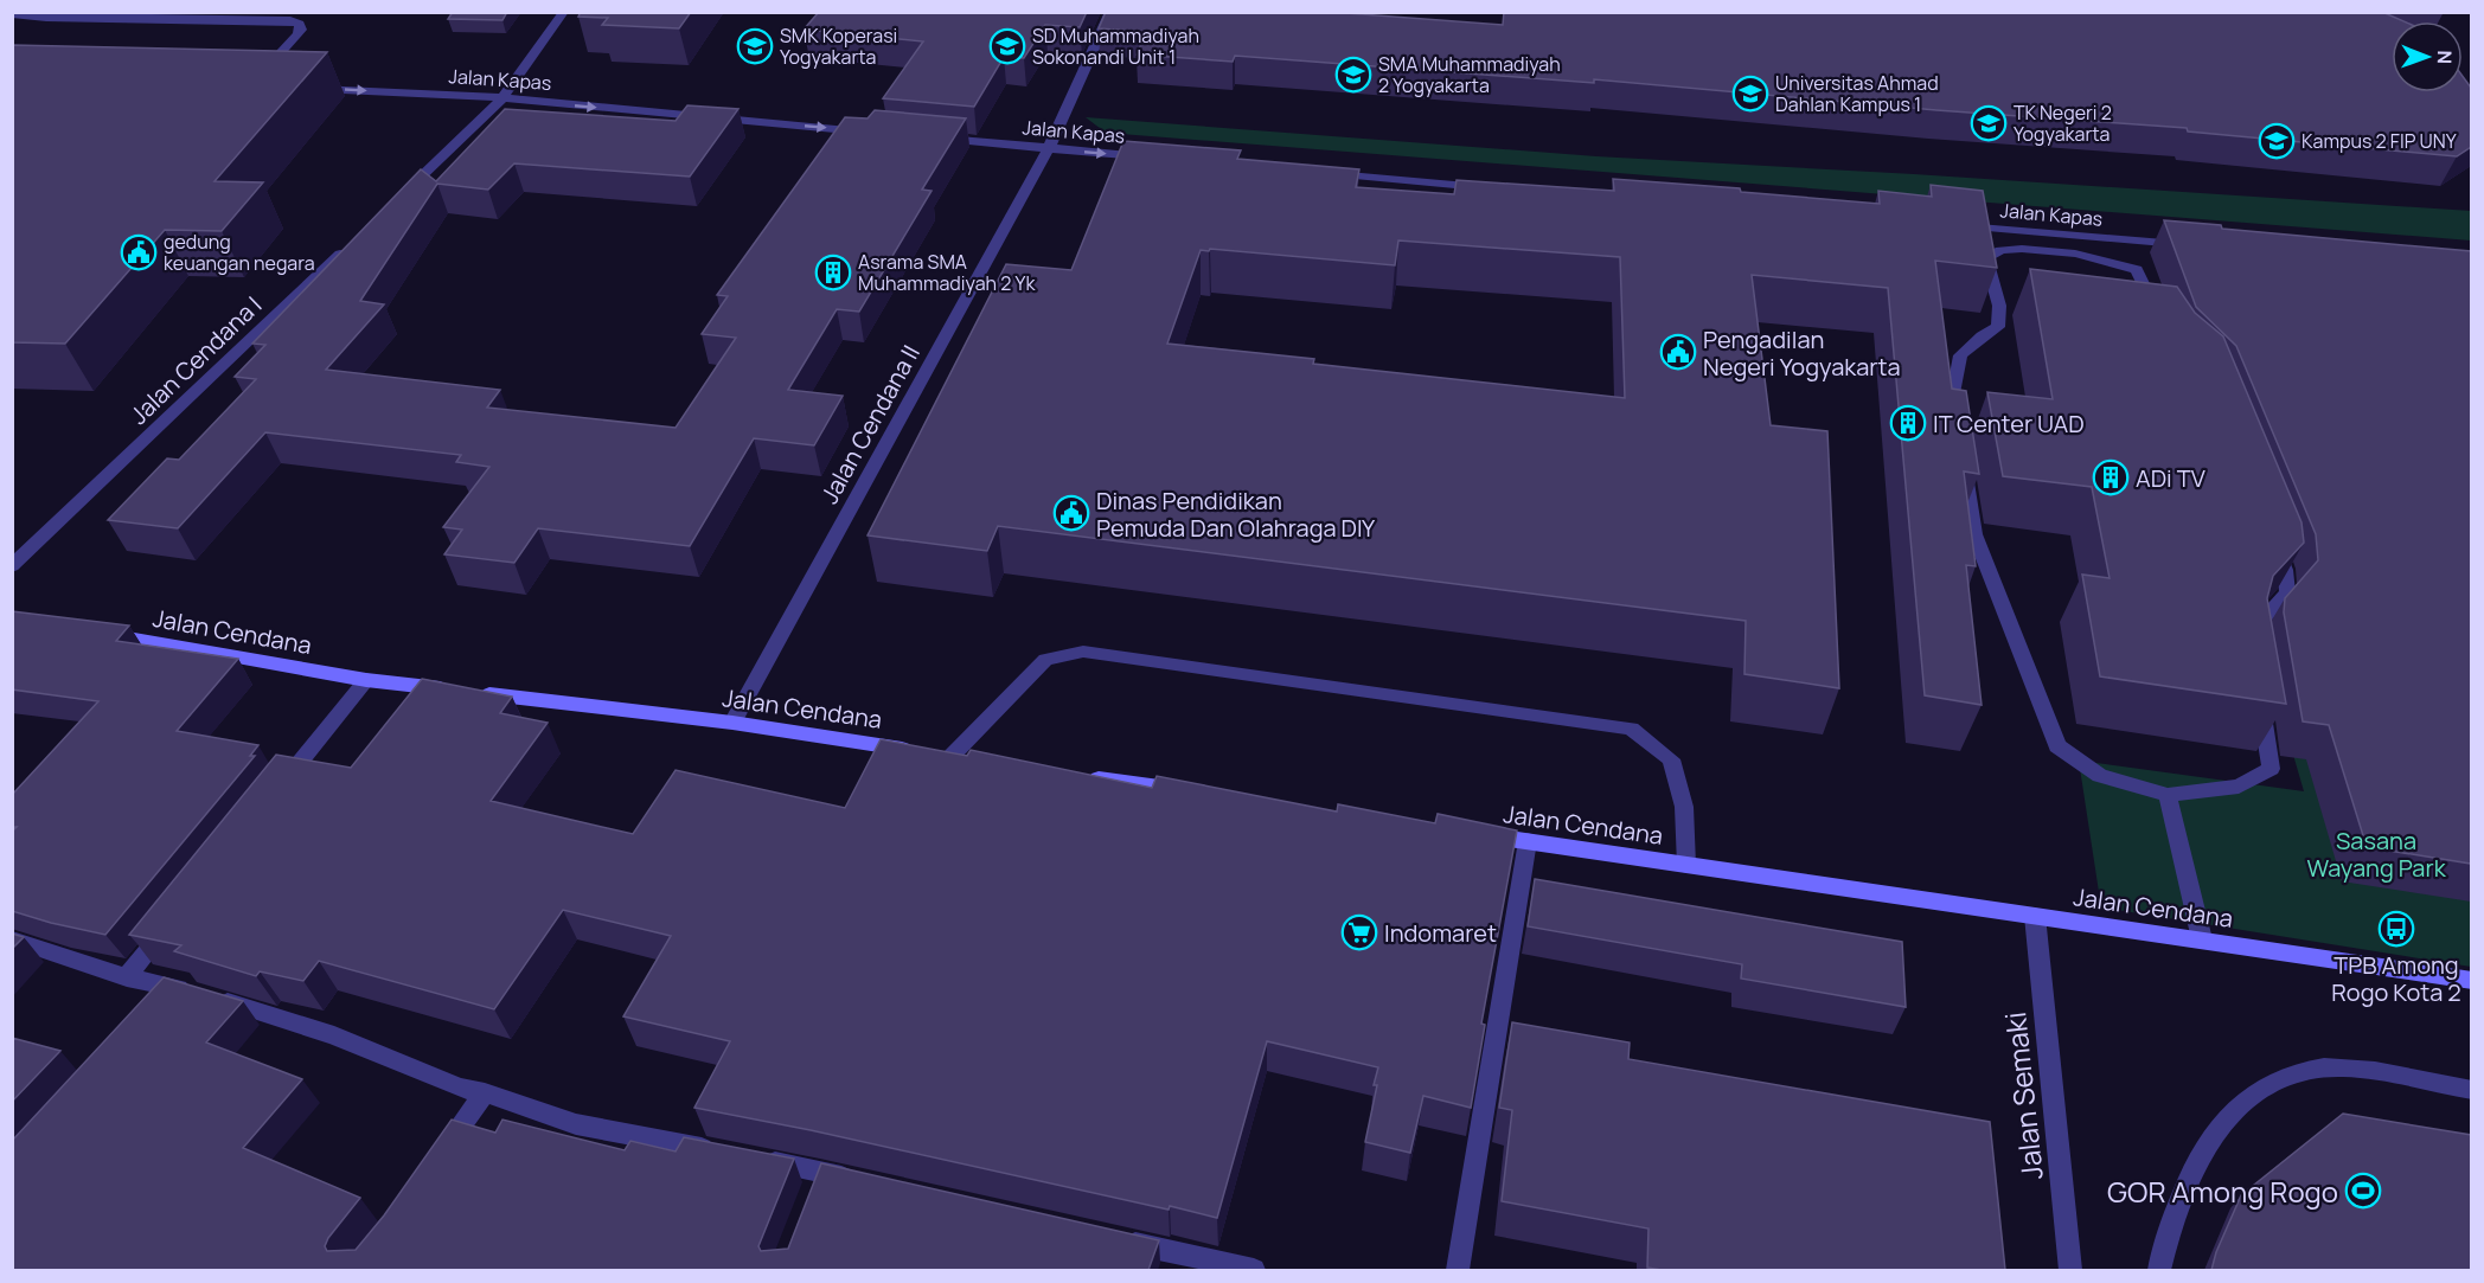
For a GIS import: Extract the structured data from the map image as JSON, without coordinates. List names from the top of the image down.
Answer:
{
  "streets": {
    "main road": ["Jalan Cendana"],
    "street": [
      "Jalan Kapas",
      "Jalan Cendana I",
      "Jalan Cendana II",
      "Jalan Semaki"
    ]
  },
  "crossings": [
    ["Jalan Kapas", "Jalan Cendana II"],
    ["Jalan Cendana II", "Jalan Cendana"],
    ["Jalan Cendana", "Jalan Semaki"]
  ],
  "one_way": ["Jalan Kapas"],
  "parks": ["Sasana Wayang Park"],
  "places": {
    "school or university": [
      "SMK Koperasi Yogyakarta",
      "SD Muhammadiyah Sokonandi Unit 1",
      "SMA Muhammadiyah 2 Yogyakarta",
      "Universitas Ahmad Dahlan Kampus 1",
      "TK Negeri 2 Yogyakarta",
      "Kampus 2 FIP UNY"
    ],
    "public building": ["gedung keuangan negara", "Pengadilan Negeri Yogyakarta", "Dinas Pendidikan Pemuda Dan Olahraga DIY"],
    "building": ["Asrama SMA Muhammadiyah 2 Yk", "IT Center UAD", "ADi TV"],
    "bus stop": ["TPB Among Rogo Kota 2"],
    "supermarket": ["Indomaret"],
    "sports": ["GOR Among Rogo"]
  },
  "north": "right"
}
